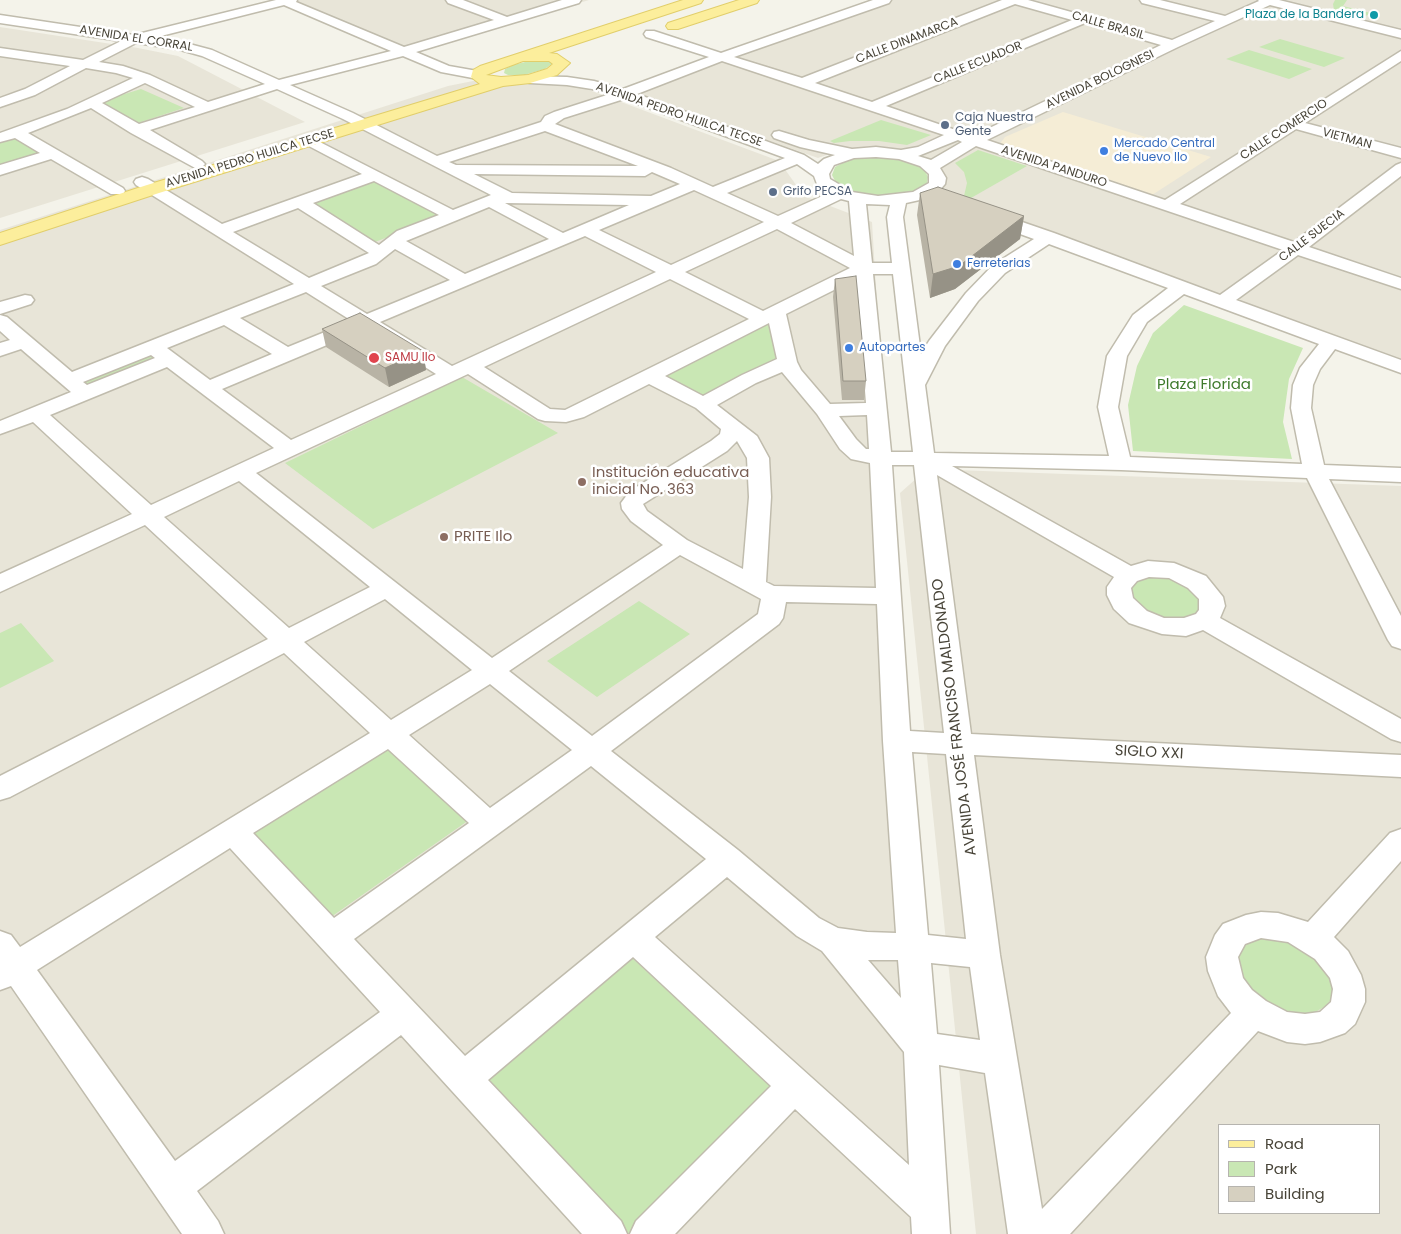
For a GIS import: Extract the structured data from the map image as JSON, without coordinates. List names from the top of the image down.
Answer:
{
  "streets": {
    "main road": ["AVENIDA PEDRO HUILCA TECSE"],
    "street": [
      "CALLE BRASIL",
      "AVENIDA EL CORRAL",
      "CALLE DINAMARCA",
      "CALLE ECUADOR",
      "AVENIDA BOLOGNESI",
      "CALLE COMERCIO",
      "VIETMAN",
      "AVENIDA PANDURO",
      "CALLE SUECIA",
      "AVENIDA JOSÉ FRANCISO MALDONADO",
      "SIGLO XXI"
    ]
  },
  "crossings": [
    ["CALLE BRASIL", "CALLE DINAMARCA"],
    ["CALLE BRASIL", "CALLE ECUADOR"],
    ["CALLE BRASIL", "AVENIDA BOLOGNESI"],
    ["AVENIDA EL CORRAL", "AVENIDA PEDRO HUILCA TECSE"],
    ["CALLE DINAMARCA", "AVENIDA PANDURO"],
    ["CALLE ECUADOR", "AVENIDA PANDURO"],
    ["AVENIDA BOLOGNESI", "AVENIDA PANDURO"],
    ["CALLE COMERCIO", "VIETMAN"],
    ["CALLE COMERCIO", "AVENIDA PANDURO"],
    ["AVENIDA PANDURO", "CALLE SUECIA"],
    ["AVENIDA JOSÉ FRANCISO MALDONADO", "SIGLO XXI"]
  ],
  "parks": ["Plaza Florida"],
  "places": [
    "Plaza de la Bandera",
    "Caja Nuestra Gente",
    "Mercado Central de Nuevo Ilo",
    "Grifo PECSA",
    "Ferreterias",
    "Autopartes",
    "SAMU Ilo",
    "Institución educativa inicial No. 363",
    "PRITE Ilo"
  ],
  "legend": ["Road", "Park", "Building"]
}
